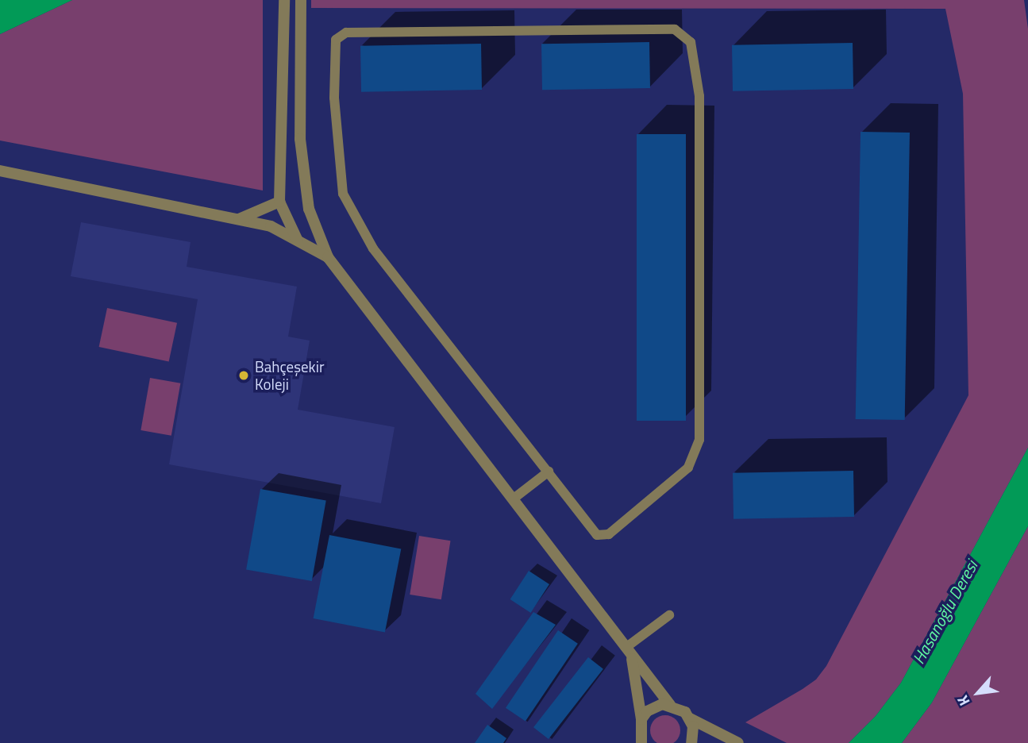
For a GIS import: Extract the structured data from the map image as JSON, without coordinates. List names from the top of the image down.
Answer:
{
  "water": ["Hasanoğlu Deresi"],
  "places": ["Bahçeşekir Koleji"],
  "north": "bottom left"
}
